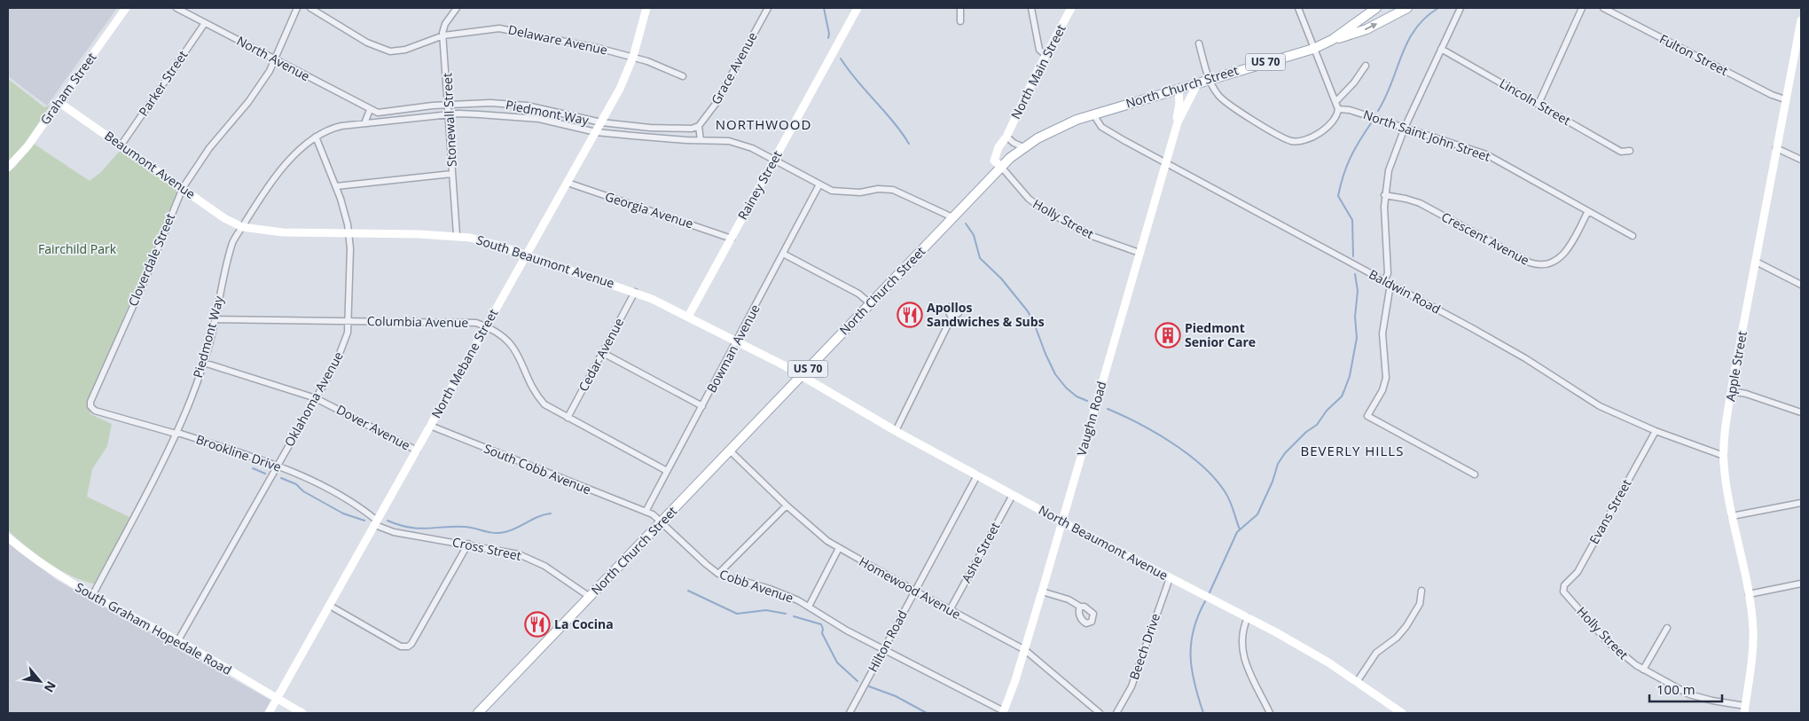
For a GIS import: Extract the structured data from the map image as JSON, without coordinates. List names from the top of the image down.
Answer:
{
  "streets": {
    "main road": ["US 70", "North Church Street"],
    "street": [
      "Delaware Avenue",
      "Fulton Street",
      "North Avenue",
      "Grace Avenue",
      "North Main Street",
      "Parker Street",
      "Graham Street",
      "Lincoln Street",
      "Piedmont Way",
      "Stonewall Street",
      "North Saint John Street",
      "Beaumont Avenue",
      "Rainey Street",
      "Georgia Avenue",
      "Holly Street",
      "Crescent Avenue",
      "Cloverdale Street",
      "South Beaumont Avenue",
      "Baldwin Road",
      "Columbia Avenue",
      "Bowman Avenue",
      "Cedar Avenue",
      "North Mebane Street",
      "Apple Street",
      "Oklahoma Avenue",
      "Vaughn Road",
      "Dover Avenue",
      "Brookline Drive",
      "South Cobb Avenue",
      "Evans Street",
      "North Beaumont Avenue",
      "Cross Street",
      "Ashe Street",
      "Cobb Avenue",
      "Homewood Avenue",
      "South Graham Hopedale Road",
      "Hilton Road",
      "Beech Drive"
    ]
  },
  "crossings": [
    ["Delaware Avenue", "Stonewall Street"],
    ["Delaware Avenue", "North Mebane Street"],
    ["Fulton Street", "Apple Street"],
    ["North Avenue", "Parker Street"],
    ["North Avenue", "Piedmont Way"],
    ["North Avenue", "Cloverdale Street"],
    ["US 70", "North Church Street"],
    ["Grace Avenue", "Piedmont Way"],
    ["North Main Street", "North Church Street"],
    ["North Main Street", "Holly Street"],
    ["Parker Street", "Beaumont Avenue"],
    ["North Church Street", "Piedmont Way"],
    ["North Church Street", "Holly Street"],
    ["North Church Street", "South Beaumont Avenue"],
    ["North Church Street", "Baldwin Road"],
    ["North Church Street", "Vaughn Road"],
    ["North Church Street", "North Beaumont Avenue"],
    ["North Church Street", "Cross Street"],
    ["North Church Street", "Cobb Avenue"],
    ["North Church Street", "Homewood Avenue"],
    ["Graham Street", "Beaumont Avenue"],
    ["Piedmont Way", "Stonewall Street"],
    ["Piedmont Way", "Beaumont Avenue"],
    ["Piedmont Way", "Rainey Street"],
    ["Piedmont Way", "South Beaumont Avenue"],
    ["Piedmont Way", "Columbia Avenue"],
    ["Piedmont Way", "Bowman Avenue"],
    ["Piedmont Way", "North Mebane Street"],
    ["Piedmont Way", "Oklahoma Avenue"],
    ["Piedmont Way", "Dover Avenue"],
    ["Piedmont Way", "Brookline Drive"],
    ["Piedmont Way", "South Graham Hopedale Road"],
    ["Stonewall Street", "South Beaumont Avenue"],
    ["North Saint John Street", "Crescent Avenue"],
    ["Beaumont Avenue", "Cloverdale Street"],
    ["Beaumont Avenue", "South Beaumont Avenue"],
    ["Rainey Street", "Georgia Avenue"],
    ["Rainey Street", "South Beaumont Avenue"],
    ["Georgia Avenue", "North Mebane Street"],
    ["Holly Street", "Apple Street"],
    ["Holly Street", "Vaughn Road"],
    ["Holly Street", "Evans Street"],
    ["Cloverdale Street", "Brookline Drive"],
    ["South Beaumont Avenue", "Bowman Avenue"],
    ["South Beaumont Avenue", "Cedar Avenue"],
    ["South Beaumont Avenue", "North Mebane Street"],
    ["South Beaumont Avenue", "Oklahoma Avenue"],
    ["South Beaumont Avenue", "North Beaumont Avenue"],
    ["Baldwin Road", "Apple Street"],
    ["Baldwin Road", "Vaughn Road"],
    ["Baldwin Road", "Evans Street"],
    ["Columbia Avenue", "Bowman Avenue"],
    ["Columbia Avenue", "Cedar Avenue"],
    ["Columbia Avenue", "North Mebane Street"],
    ["Columbia Avenue", "Oklahoma Avenue"],
    ["Bowman Avenue", "South Cobb Avenue"],
    ["Bowman Avenue", "Cobb Avenue"],
    ["North Mebane Street", "Dover Avenue"],
    ["North Mebane Street", "Brookline Drive"],
    ["North Mebane Street", "South Cobb Avenue"],
    ["North Mebane Street", "Cross Street"],
    ["North Mebane Street", "South Graham Hopedale Road"],
    ["Oklahoma Avenue", "Dover Avenue"],
    ["Oklahoma Avenue", "Brookline Drive"],
    ["Oklahoma Avenue", "South Graham Hopedale Road"],
    ["Vaughn Road", "North Beaumont Avenue"],
    ["Vaughn Road", "Cobb Avenue"],
    ["Vaughn Road", "Homewood Avenue"],
    ["Brookline Drive", "Cross Street"],
    ["South Cobb Avenue", "Cobb Avenue"],
    ["North Beaumont Avenue", "Ashe Street"],
    ["North Beaumont Avenue", "Hilton Road"],
    ["North Beaumont Avenue", "Beech Drive"],
    ["Ashe Street", "Homewood Avenue"],
    ["Cobb Avenue", "Hilton Road"],
    ["Homewood Avenue", "Hilton Road"]
  ],
  "districts": ["NORTHWOOD", "BEVERLY HILLS"],
  "parks": ["Fairchild Park"],
  "places": {
    "restaurant": ["Apollos Sandwiches & Subs", "La Cocina"],
    "building": ["Piedmont Senior Care"]
  },
  "scale_bar": "100 m",
  "north": "bottom right"
}
